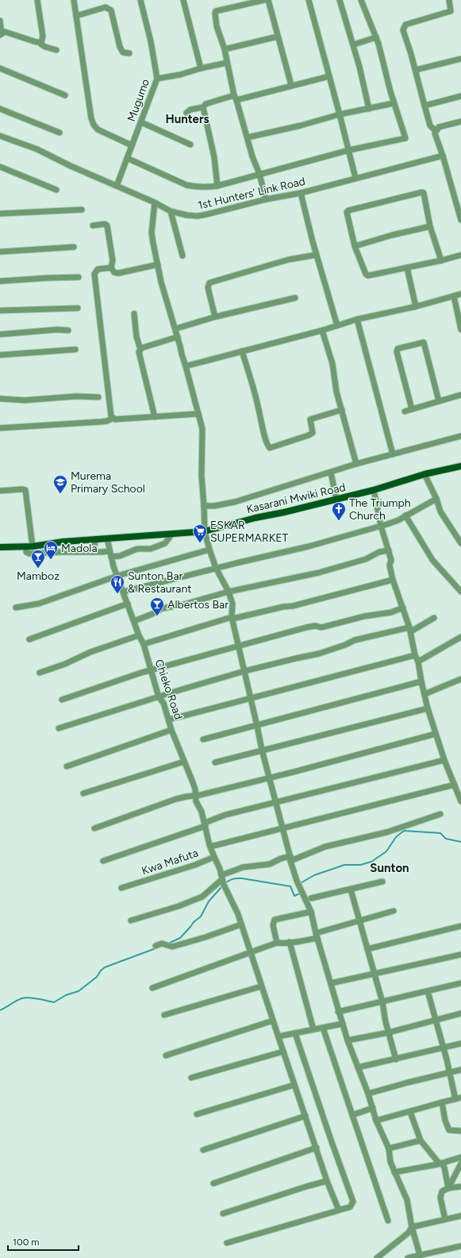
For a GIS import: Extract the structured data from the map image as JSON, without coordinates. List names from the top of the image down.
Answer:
{
  "streets": {
    "main road": ["Kasarani Mwiki Road"],
    "street": [
      "Mugumo",
      "1st Hunters' Link Road",
      "Chieko Road",
      "Kwa Mafuta"
    ]
  },
  "crossings": [
    ["Mugumo", "1st Hunters' Link Road"],
    ["Kasarani Mwiki Road", "Chieko Road"],
    ["Chieko Road", "Kwa Mafuta"]
  ],
  "districts": ["Hunters", "Sunton"],
  "places": {
    "school or university": ["Murema Primary School"],
    "church": ["The Triumph Church"],
    "supermarket": ["ESKAR SUPERMARKET"],
    "hotel": ["Madola"],
    "bar": ["Mamboz", "Albertos Bar"],
    "restaurant": ["Sunton Bar & Restaurant"]
  },
  "scale_bar": "100 m"
}
